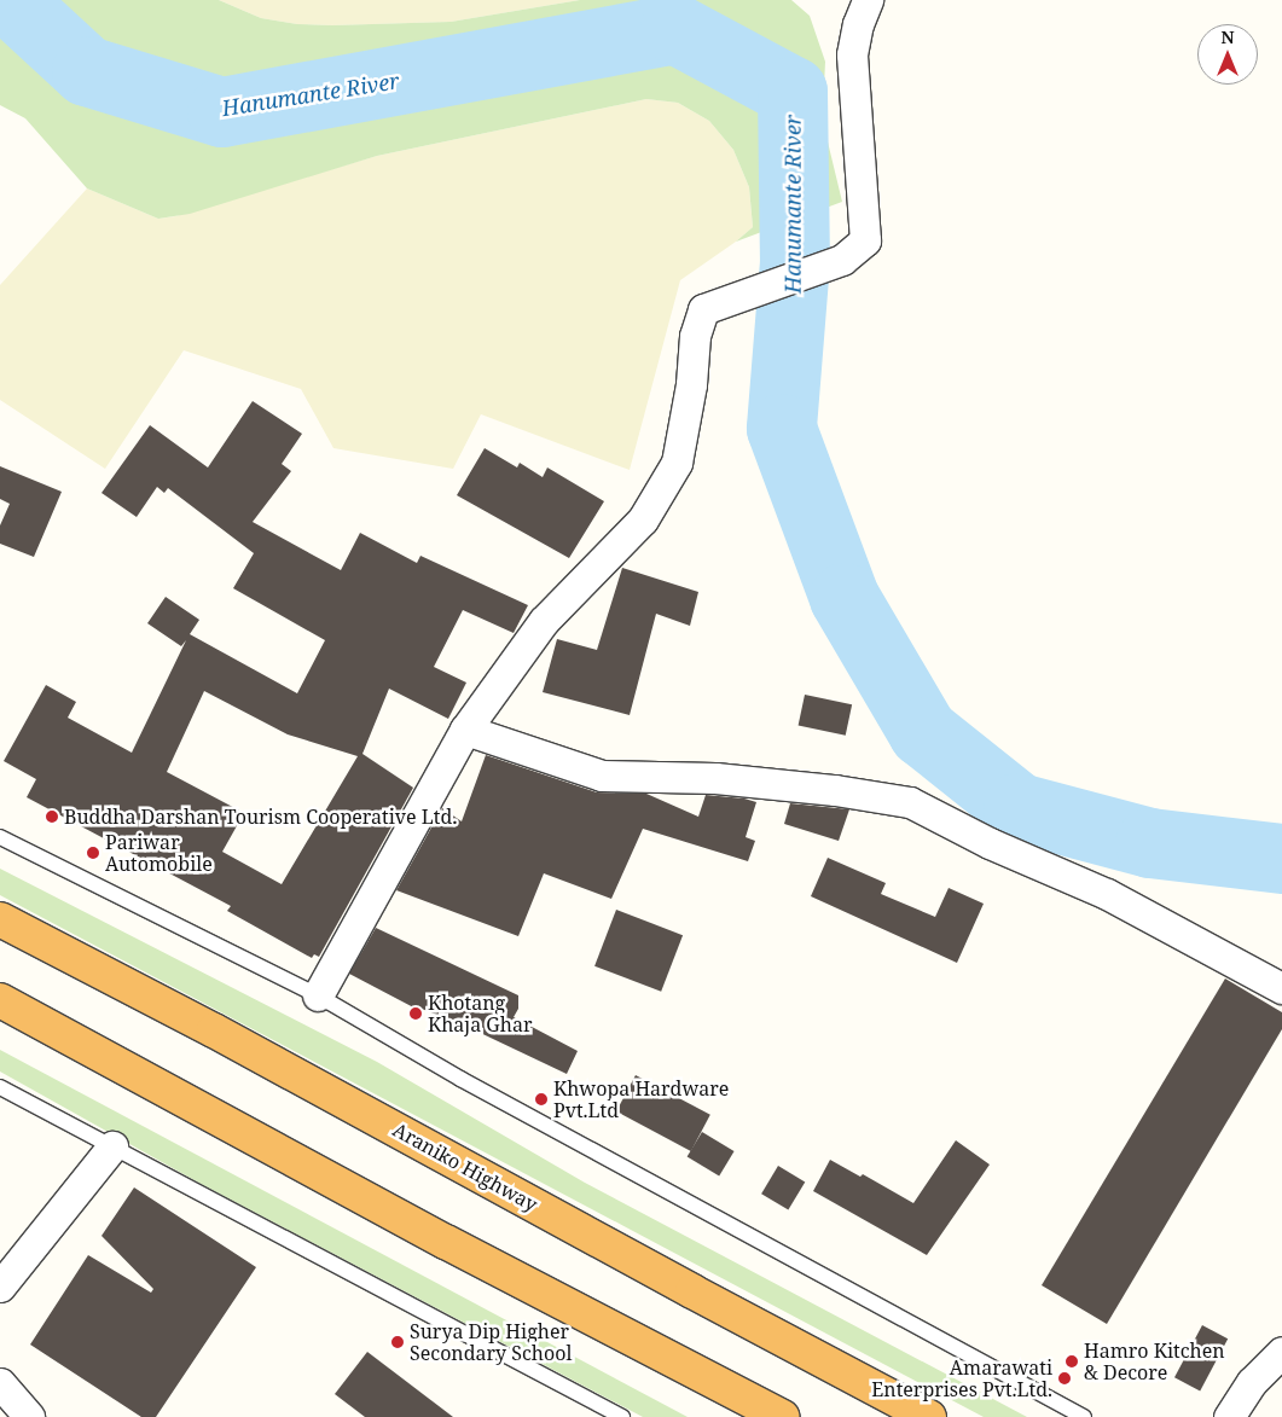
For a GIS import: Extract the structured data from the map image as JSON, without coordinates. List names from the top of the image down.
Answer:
{
  "streets": {
    "highway": ["Araniko Highway"]
  },
  "water": ["Hanumante River"],
  "places": [
    "Buddha Darshan Tourism Cooperative Ltd.",
    "Pariwar Automobile",
    "Khotang Khaja Ghar",
    "Khwopa Hardware Pvt.Ltd",
    "Surya Dip Higher Secondary School",
    "Hamro Kitchen & Decore",
    "Amarawati Enterprises Pvt.Ltd."
  ],
  "north": "top"
}
